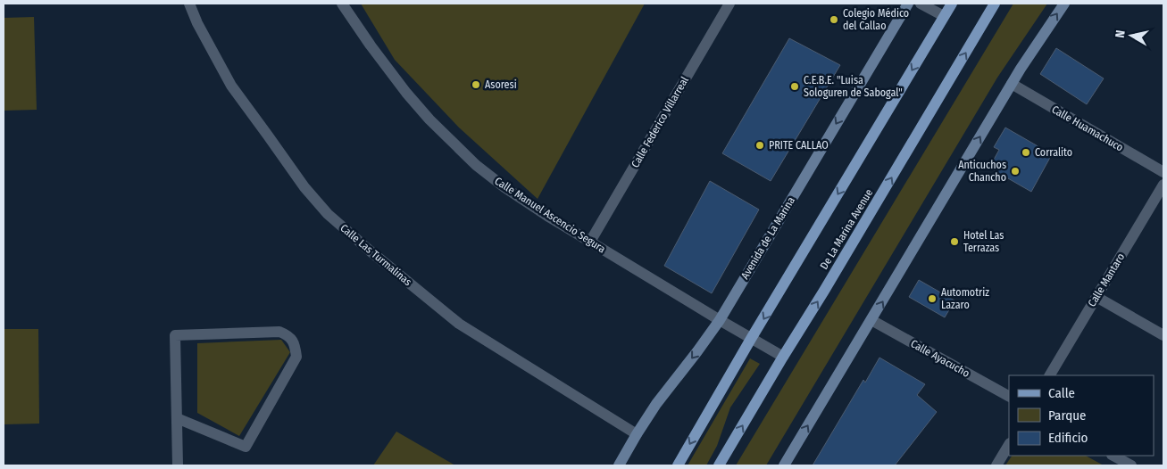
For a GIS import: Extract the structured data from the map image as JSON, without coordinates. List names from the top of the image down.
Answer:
{
  "streets": {
    "main road": ["De La Marina Avenue", "Avenida de La Marina"],
    "street": [
      "Calle Federico Villarreal",
      "Calle Huamachuco",
      "Calle Manuel Ascencio Segura",
      "Calle Las Turmalinas",
      "Calle Mantaro",
      "Calle Ayacucho"
    ]
  },
  "crossings": [
    ["Calle Federico Villarreal", "Calle Manuel Ascencio Segura"],
    ["Calle Manuel Ascencio Segura", "De La Marina Avenue"],
    ["Calle Manuel Ascencio Segura", "Avenida de La Marina"],
    ["Avenida de La Marina", "Calle Las Turmalinas"]
  ],
  "places": [
    "Colegio Médico del Callao",
    "Asoresi",
    "C.E.B.E. \"Luisa Sologuren de Sabogal\"",
    "PRITE CALLAO",
    "Corralito",
    "Anticuchos Chancho",
    "Hotel Las Terrazas",
    "Automotriz Lazaro"
  ],
  "legend": ["Calle", "Parque", "Edificio"],
  "north": "left"
}
